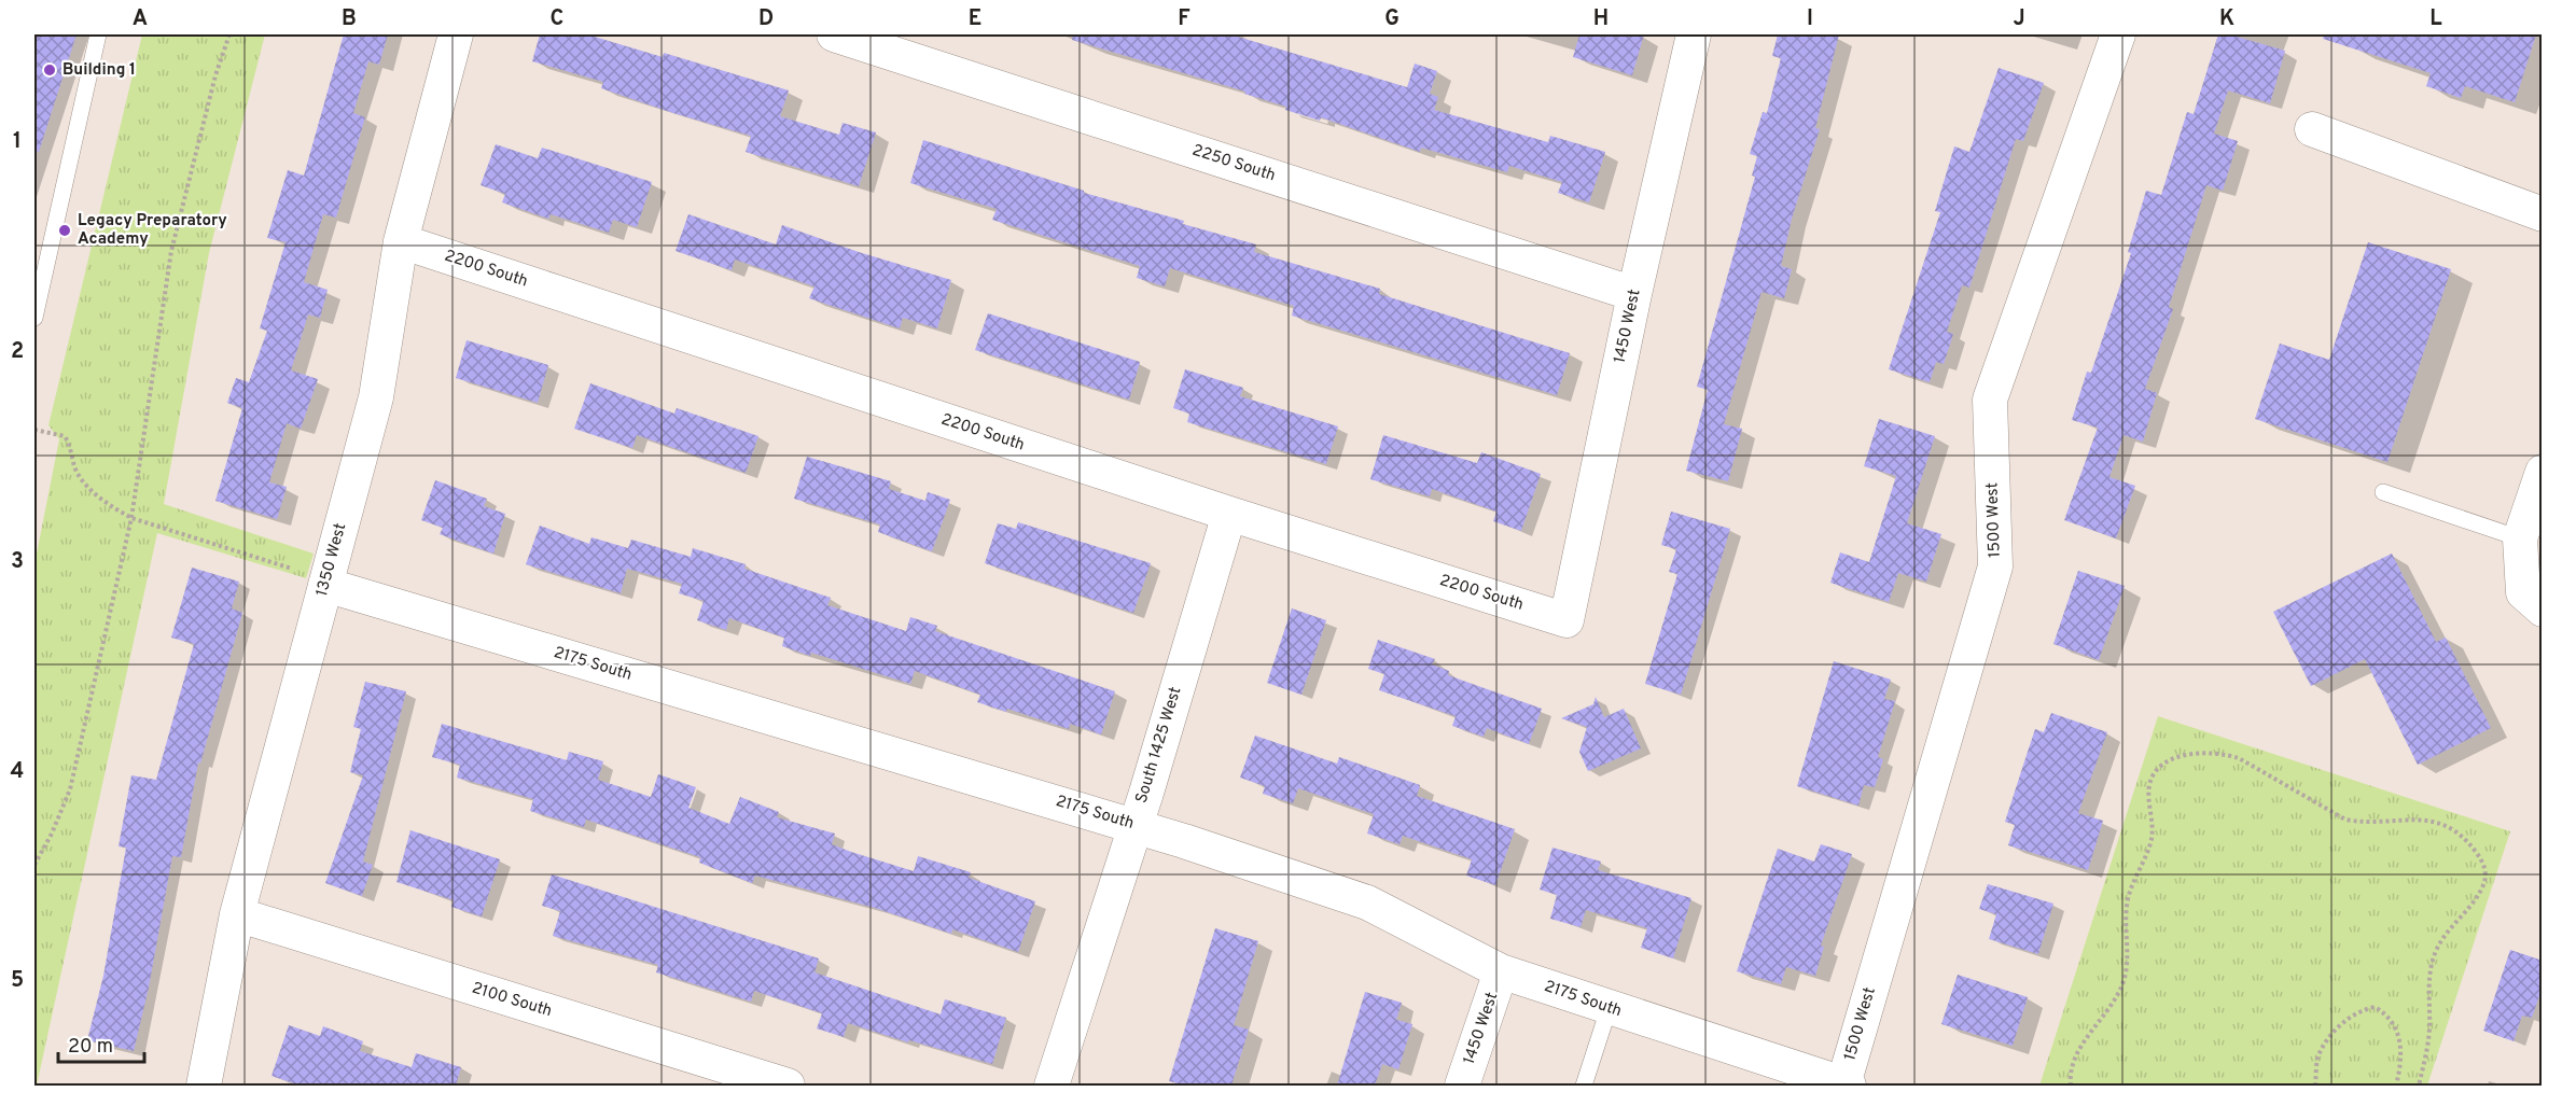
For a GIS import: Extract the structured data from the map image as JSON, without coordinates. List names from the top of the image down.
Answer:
{
  "streets": {
    "street": [
      "2250 South",
      "2200 South",
      "1450 West",
      "1500 West",
      "1350 West",
      "2175 South",
      "South 1425 West",
      "2100 South"
    ]
  },
  "crossings": [
    ["2250 South", "1450 West"],
    ["2200 South", "1450 West"],
    ["2200 South", "1350 West"],
    ["2200 South", "South 1425 West"],
    ["1450 West", "2175 South"],
    ["1500 West", "2175 South"],
    ["1350 West", "2175 South"],
    ["1350 West", "2100 South"],
    ["2175 South", "South 1425 West"]
  ],
  "places": ["Building 1", "Legacy Preparatory Academy"],
  "scale_bar": "20 m",
  "grid": {
    "columns": [
      "A",
      "B",
      "C",
      "D",
      "E",
      "F",
      "G",
      "H",
      "I",
      "J",
      "K",
      "L"
    ],
    "rows": [
      "1",
      "2",
      "3",
      "4",
      "5"
    ]
  }
}
